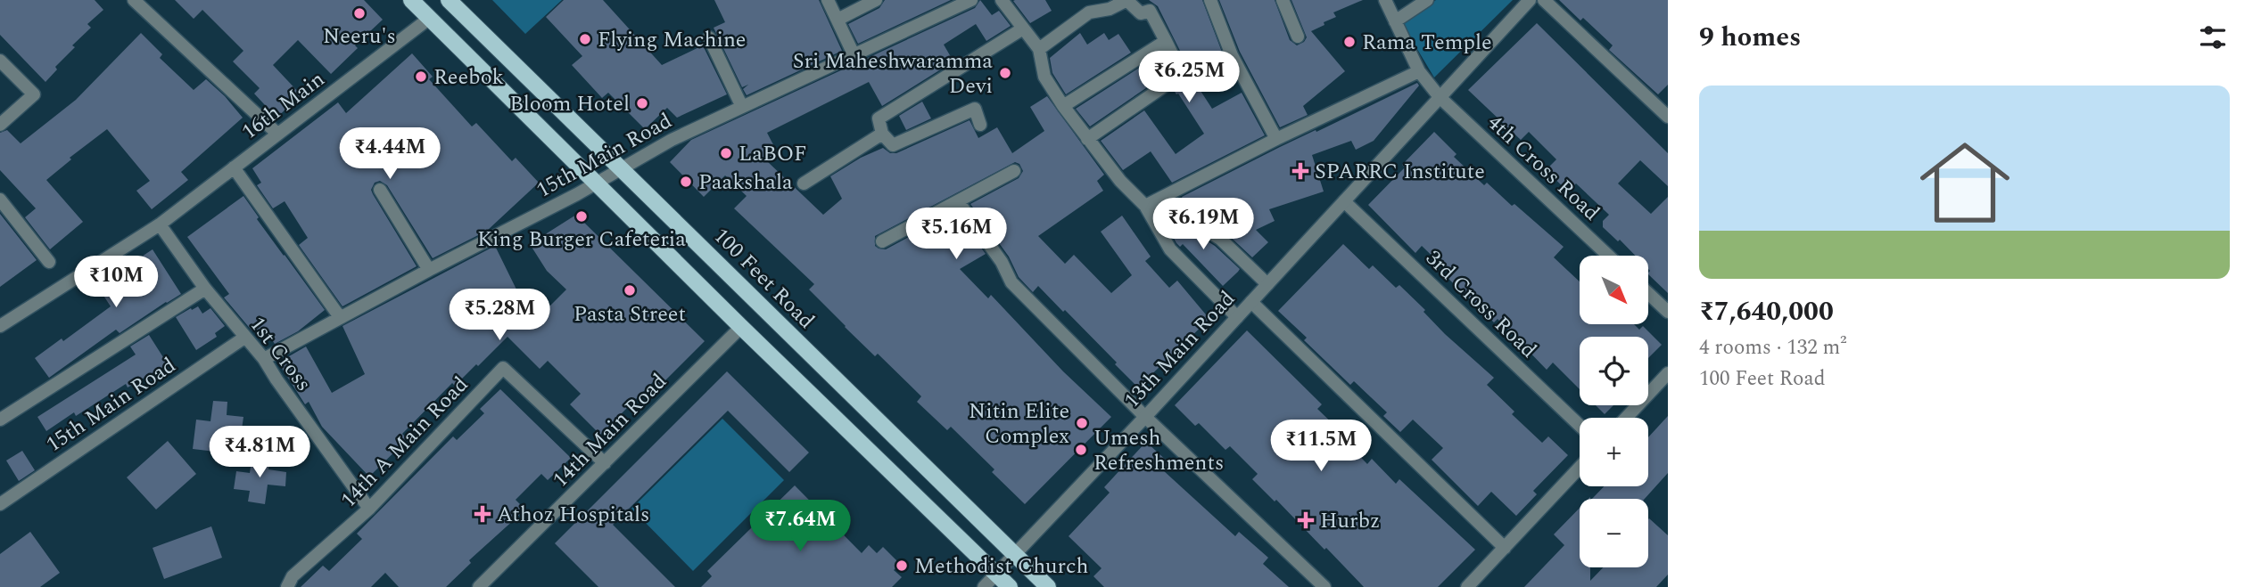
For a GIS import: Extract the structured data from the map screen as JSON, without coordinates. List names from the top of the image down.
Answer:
{
  "streets": {
    "main road": ["100 Feet Road"],
    "street": [
      "16th Main",
      "15th Main Road",
      "4th Cross Road",
      "3rd Cross Road",
      "13th Main Road",
      "1st Cross",
      "14th Main Road",
      "14th A Main Road"
    ]
  },
  "crossings": [
    ["16th Main", "1st Cross"],
    ["15th Main Road", "100 Feet Road"],
    ["15th Main Road", "1st Cross"],
    ["4th Cross Road", "13th Main Road"],
    ["100 Feet Road", "13th Main Road"],
    ["3rd Cross Road", "13th Main Road"],
    ["1st Cross", "14th A Main Road"],
    ["14th Main Road", "14th A Main Road"]
  ],
  "places": {
    "other": [
      "Neeru's",
      "Flying Machine",
      "Rama Temple",
      "Sri Maheshwaramma Devi",
      "Reebok",
      "Bloom Hotel",
      "LaBOF",
      "Paakshala",
      "King Burger Cafeteria",
      "Pasta Street",
      "Nitin Elite Complex",
      "Umesh Refreshments",
      "Methodist Church"
    ],
    "health": ["SPARRC Institute", "Athoz Hospitals", "Hurbz"]
  },
  "north": "bottom right",
  "page": {
    "heading": "9 homes",
    "price": [
      "₹6.25M",
      "₹4.44M",
      "₹6.19M",
      "₹5.16M",
      "₹10M",
      "₹5.28M",
      "₹11.5M",
      "₹4.81M",
      "₹7.64M"
    ],
    "list": [
      {
        "name": "₹7,640,000",
        "note": "4 rooms · 132 m² · 100 Feet Road"
      }
    ],
    "map_buttons": ["+", "−"]
  }
}
